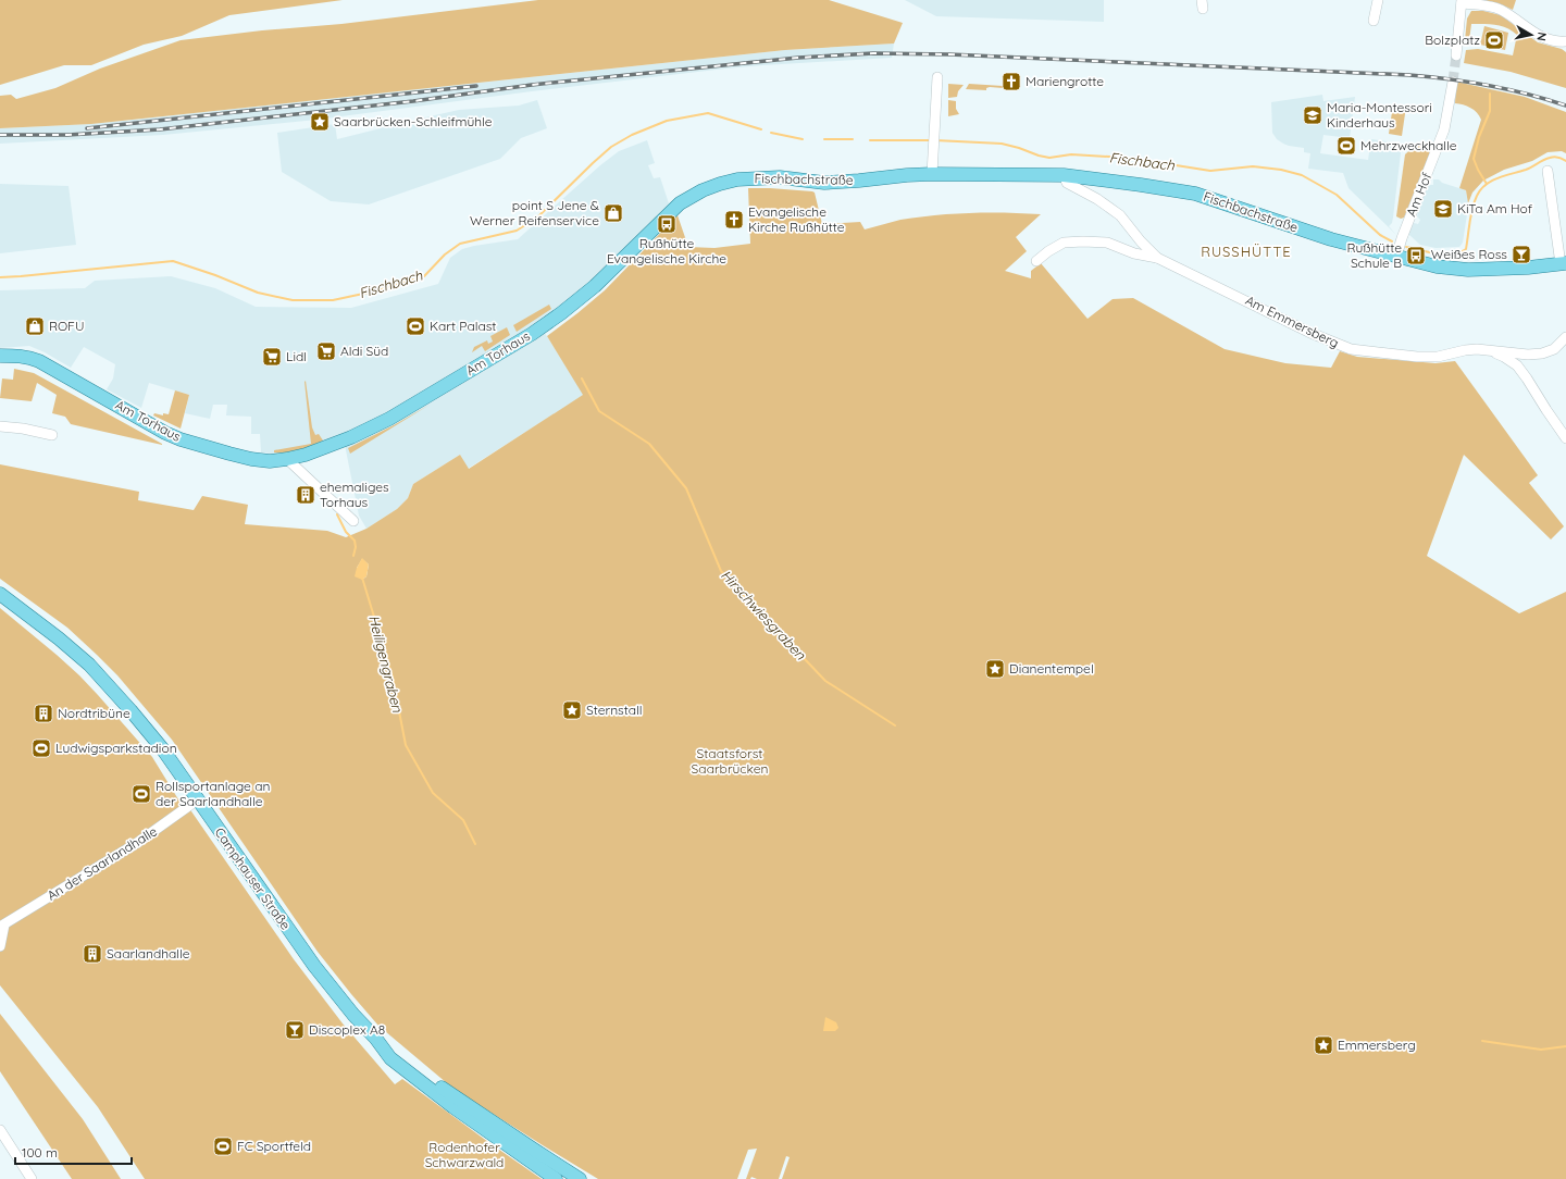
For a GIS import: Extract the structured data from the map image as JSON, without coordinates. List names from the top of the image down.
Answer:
{
  "streets": {
    "main road": ["Fischbachstraße", "Am Torhaus", "Camphauser Straße"],
    "street": ["Am Hof", "Am Emmersberg", "An der Saarlandhalle"]
  },
  "crossings": [
    ["Fischbachstraße", "Am Hof"],
    ["Fischbachstraße", "Am Emmersberg"],
    ["Fischbachstraße", "Am Torhaus"],
    ["An der Saarlandhalle", "Camphauser Straße"]
  ],
  "districts": ["RUSSHÜTTE"],
  "water": ["Fischbach", "Hirschwiesgraben", "Heiligengraben"],
  "parks": ["Staatsforst Saarbrücken", "Rodenhofer Schwarzwald"],
  "places": {
    "sports": [
      "Bolzplatz",
      "Mehrzweckhalle",
      "Kart Palast",
      "Ludwigsparkstadion",
      "Rollsportanlage an der Saarlandhalle",
      "FC Sportfeld"
    ],
    "church": ["Mariengrotte", "Evangelische Kirche Rußhütte"],
    "school or university": ["Maria-Montessori Kinderhaus", "KiTa Am Hof"],
    "place": [
      "Saarbrücken-Schleifmühle",
      "Dianentempel",
      "Sternstall",
      "Emmersberg"
    ],
    "shop": ["point S Jene & Werner Reifenservice", "ROFU"],
    "bus stop": ["Rußhütte Evangelische Kirche", "Rußhütte Schule B"],
    "bar": ["Weißes Ross", "Discoplex A8"],
    "supermarket": ["Aldi Süd", "Lidl"],
    "building": ["ehemaliges Torhaus", "Nordtribüne", "Saarlandhalle"]
  },
  "scale_bar": "100 m",
  "north": "right"
}
